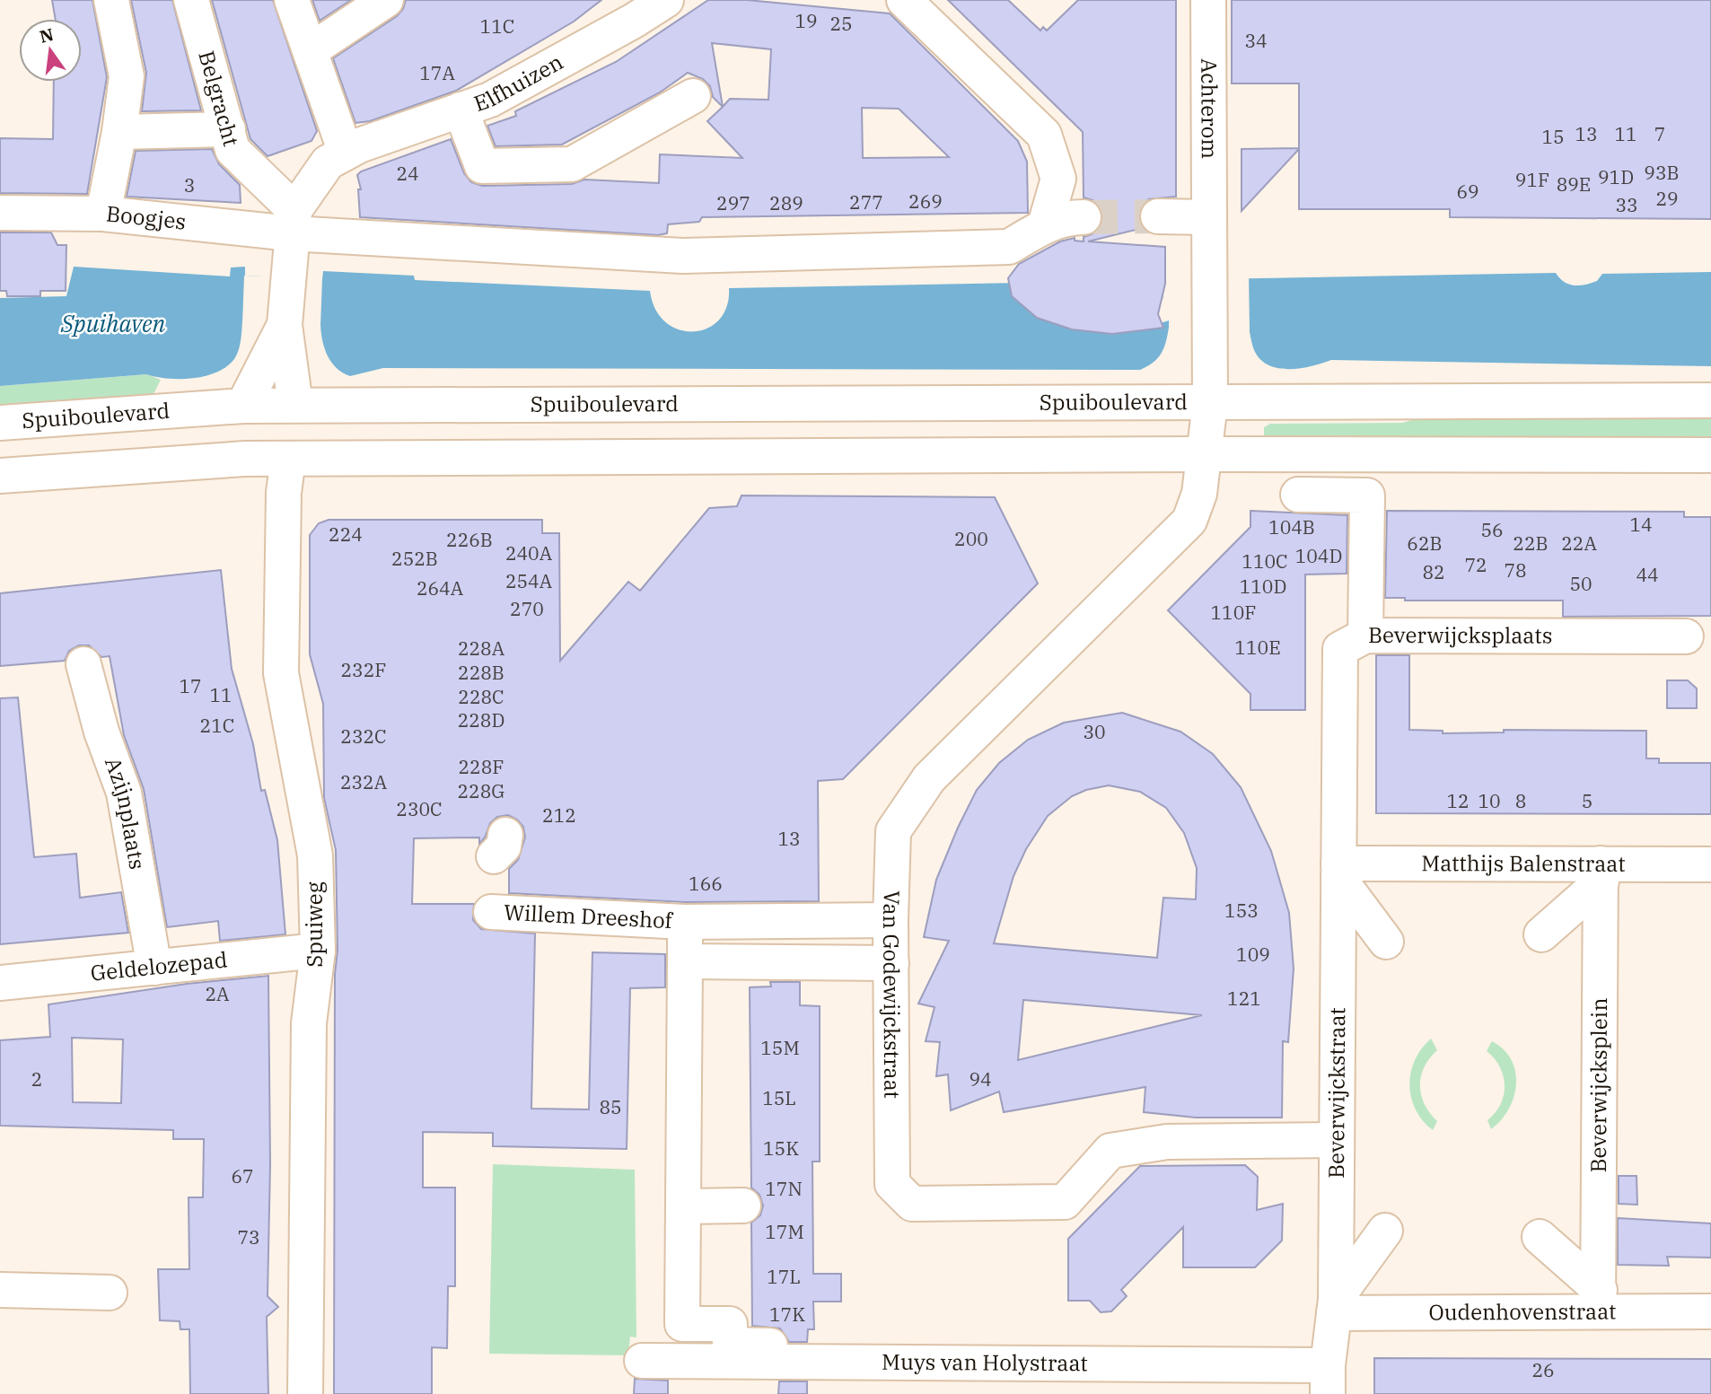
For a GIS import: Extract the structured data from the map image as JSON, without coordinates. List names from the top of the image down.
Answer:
{
  "streets": {
    "street": [
      "Elfhuizen",
      "Belgracht",
      "Achterom",
      "Boogjes",
      "Spuiboulevard",
      "Beverwijcksplaats",
      "Azijnplaats",
      "Matthijs Balenstraat",
      "Willem Dreeshof",
      "Spuiweg",
      "Geldelozepad",
      "Van Godewijckstraat",
      "Beverwijcksplein",
      "Beverwijckstraat",
      "Oudenhovenstraat",
      "Muys van Holystraat"
    ]
  },
  "crossings": [
    ["Elfhuizen", "Belgracht"],
    ["Elfhuizen", "Boogjes"],
    ["Belgracht", "Boogjes"],
    ["Achterom", "Spuiboulevard"],
    ["Spuiboulevard", "Van Godewijckstraat"],
    ["Beverwijcksplaats", "Beverwijckstraat"],
    ["Azijnplaats", "Geldelozepad"],
    ["Matthijs Balenstraat", "Beverwijcksplein"],
    ["Matthijs Balenstraat", "Beverwijckstraat"],
    ["Willem Dreeshof", "Van Godewijckstraat"],
    ["Spuiweg", "Geldelozepad"],
    ["Van Godewijckstraat", "Beverwijckstraat"],
    ["Beverwijcksplein", "Oudenhovenstraat"],
    ["Beverwijckstraat", "Oudenhovenstraat"],
    ["Beverwijckstraat", "Muys van Holystraat"]
  ],
  "water": ["Spuihaven"],
  "house_numbers": [
    "19",
    "25",
    "11C",
    "34",
    "17A",
    "13",
    "11",
    "7",
    "15",
    "93B",
    "24",
    "91D",
    "91F",
    "89E",
    "3",
    "69",
    "29",
    "269",
    "277",
    "297",
    "289",
    "33",
    "14",
    "104B",
    "56",
    "224",
    "200",
    "226B",
    "62B",
    "22B",
    "22A",
    "240A",
    "104D",
    "252B",
    "110C",
    "72",
    "78",
    "82",
    "44",
    "254A",
    "50",
    "110D",
    "264A",
    "270",
    "110F",
    "110E",
    "228A",
    "232F",
    "228B",
    "17",
    "11",
    "228C",
    "228D",
    "21C",
    "30",
    "232C",
    "228F",
    "232A",
    "228G",
    "12",
    "10",
    "8",
    "5",
    "230C",
    "212",
    "13",
    "166",
    "153",
    "109",
    "2A",
    "121",
    "15M",
    "2",
    "94",
    "15L",
    "85",
    "15K",
    "67",
    "17N",
    "17M",
    "73",
    "17L",
    "17K",
    "26"
  ],
  "north": "top"
}
